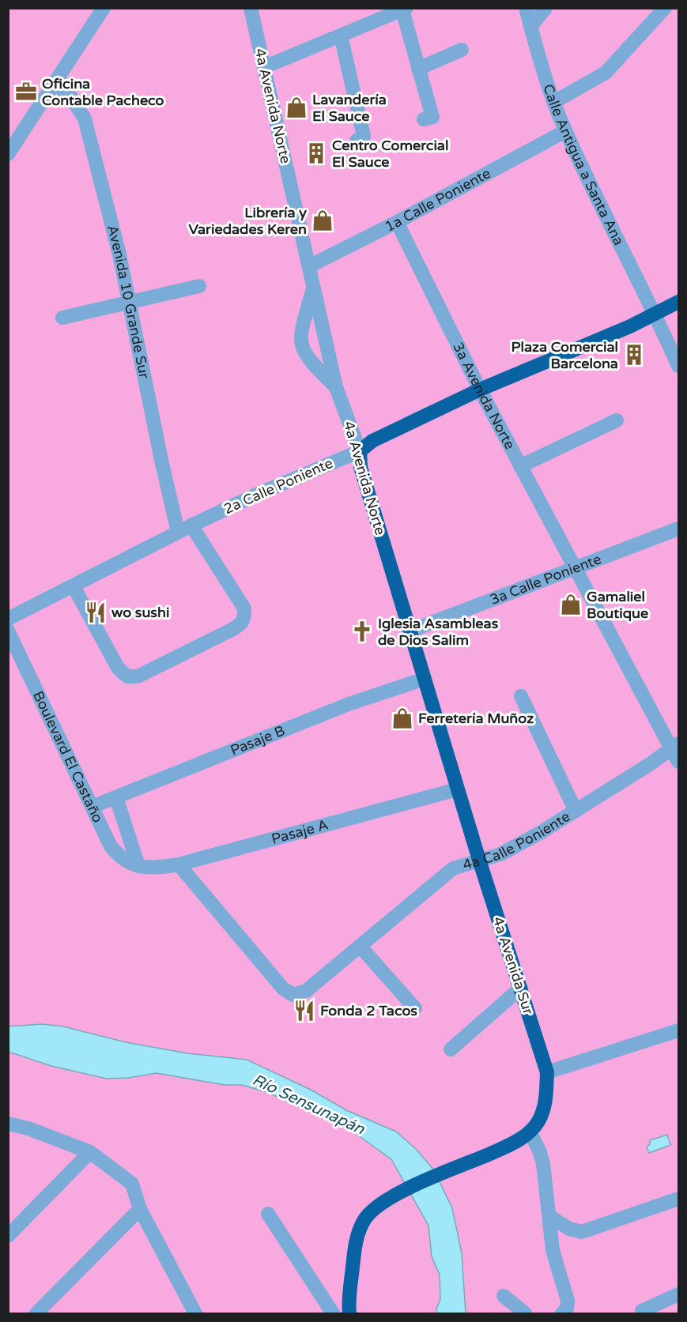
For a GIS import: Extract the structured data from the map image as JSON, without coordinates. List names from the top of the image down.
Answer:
{
  "streets": {
    "main road": ["4a Avenida Norte", "2a Calle Poniente", "4a Avenida Sur"],
    "street": [
      "Calle Antigua a Santa Ana",
      "1a Calle Poniente",
      "Avenida 10 Grande Sur",
      "3a Avenida Norte",
      "3a Calle Poniente",
      "Pasaje B",
      "Boulevard El Castaño",
      "Pasaje A",
      "4a Calle Poniente"
    ]
  },
  "crossings": [
    ["4a Avenida Norte", "1a Calle Poniente"],
    ["4a Avenida Norte", "2a Calle Poniente"],
    ["4a Avenida Norte", "3a Calle Poniente"],
    ["4a Avenida Norte", "Pasaje B"],
    ["4a Avenida Norte", "Pasaje A"],
    ["4a Avenida Norte", "4a Calle Poniente"],
    ["4a Avenida Norte", "4a Avenida Sur"],
    ["Calle Antigua a Santa Ana", "1a Calle Poniente"],
    ["Calle Antigua a Santa Ana", "2a Calle Poniente"],
    ["1a Calle Poniente", "3a Avenida Norte"],
    ["Avenida 10 Grande Sur", "2a Calle Poniente"],
    ["3a Avenida Norte", "2a Calle Poniente"],
    ["3a Avenida Norte", "3a Calle Poniente"],
    ["3a Avenida Norte", "4a Calle Poniente"],
    ["Pasaje B", "Boulevard El Castaño"],
    ["Boulevard El Castaño", "Pasaje A"],
    ["Pasaje A", "4a Calle Poniente"],
    ["4a Calle Poniente", "4a Avenida Sur"]
  ],
  "water": ["Río Sensunapán"],
  "places": {
    "office": ["Oficina Contable Pacheco"],
    "shop": [
      "Lavandería El Sauce",
      "Librería y Variedades Keren",
      "Gamaliel Boutique",
      "Ferretería Muñoz"
    ],
    "building": ["Centro Comercial El Sauce", "Plaza Comercial Barcelona"],
    "restaurant": ["wo sushi", "Fonda 2 Tacos"],
    "church": ["Iglesia Asambleas de Dios Salim"]
  }
}
